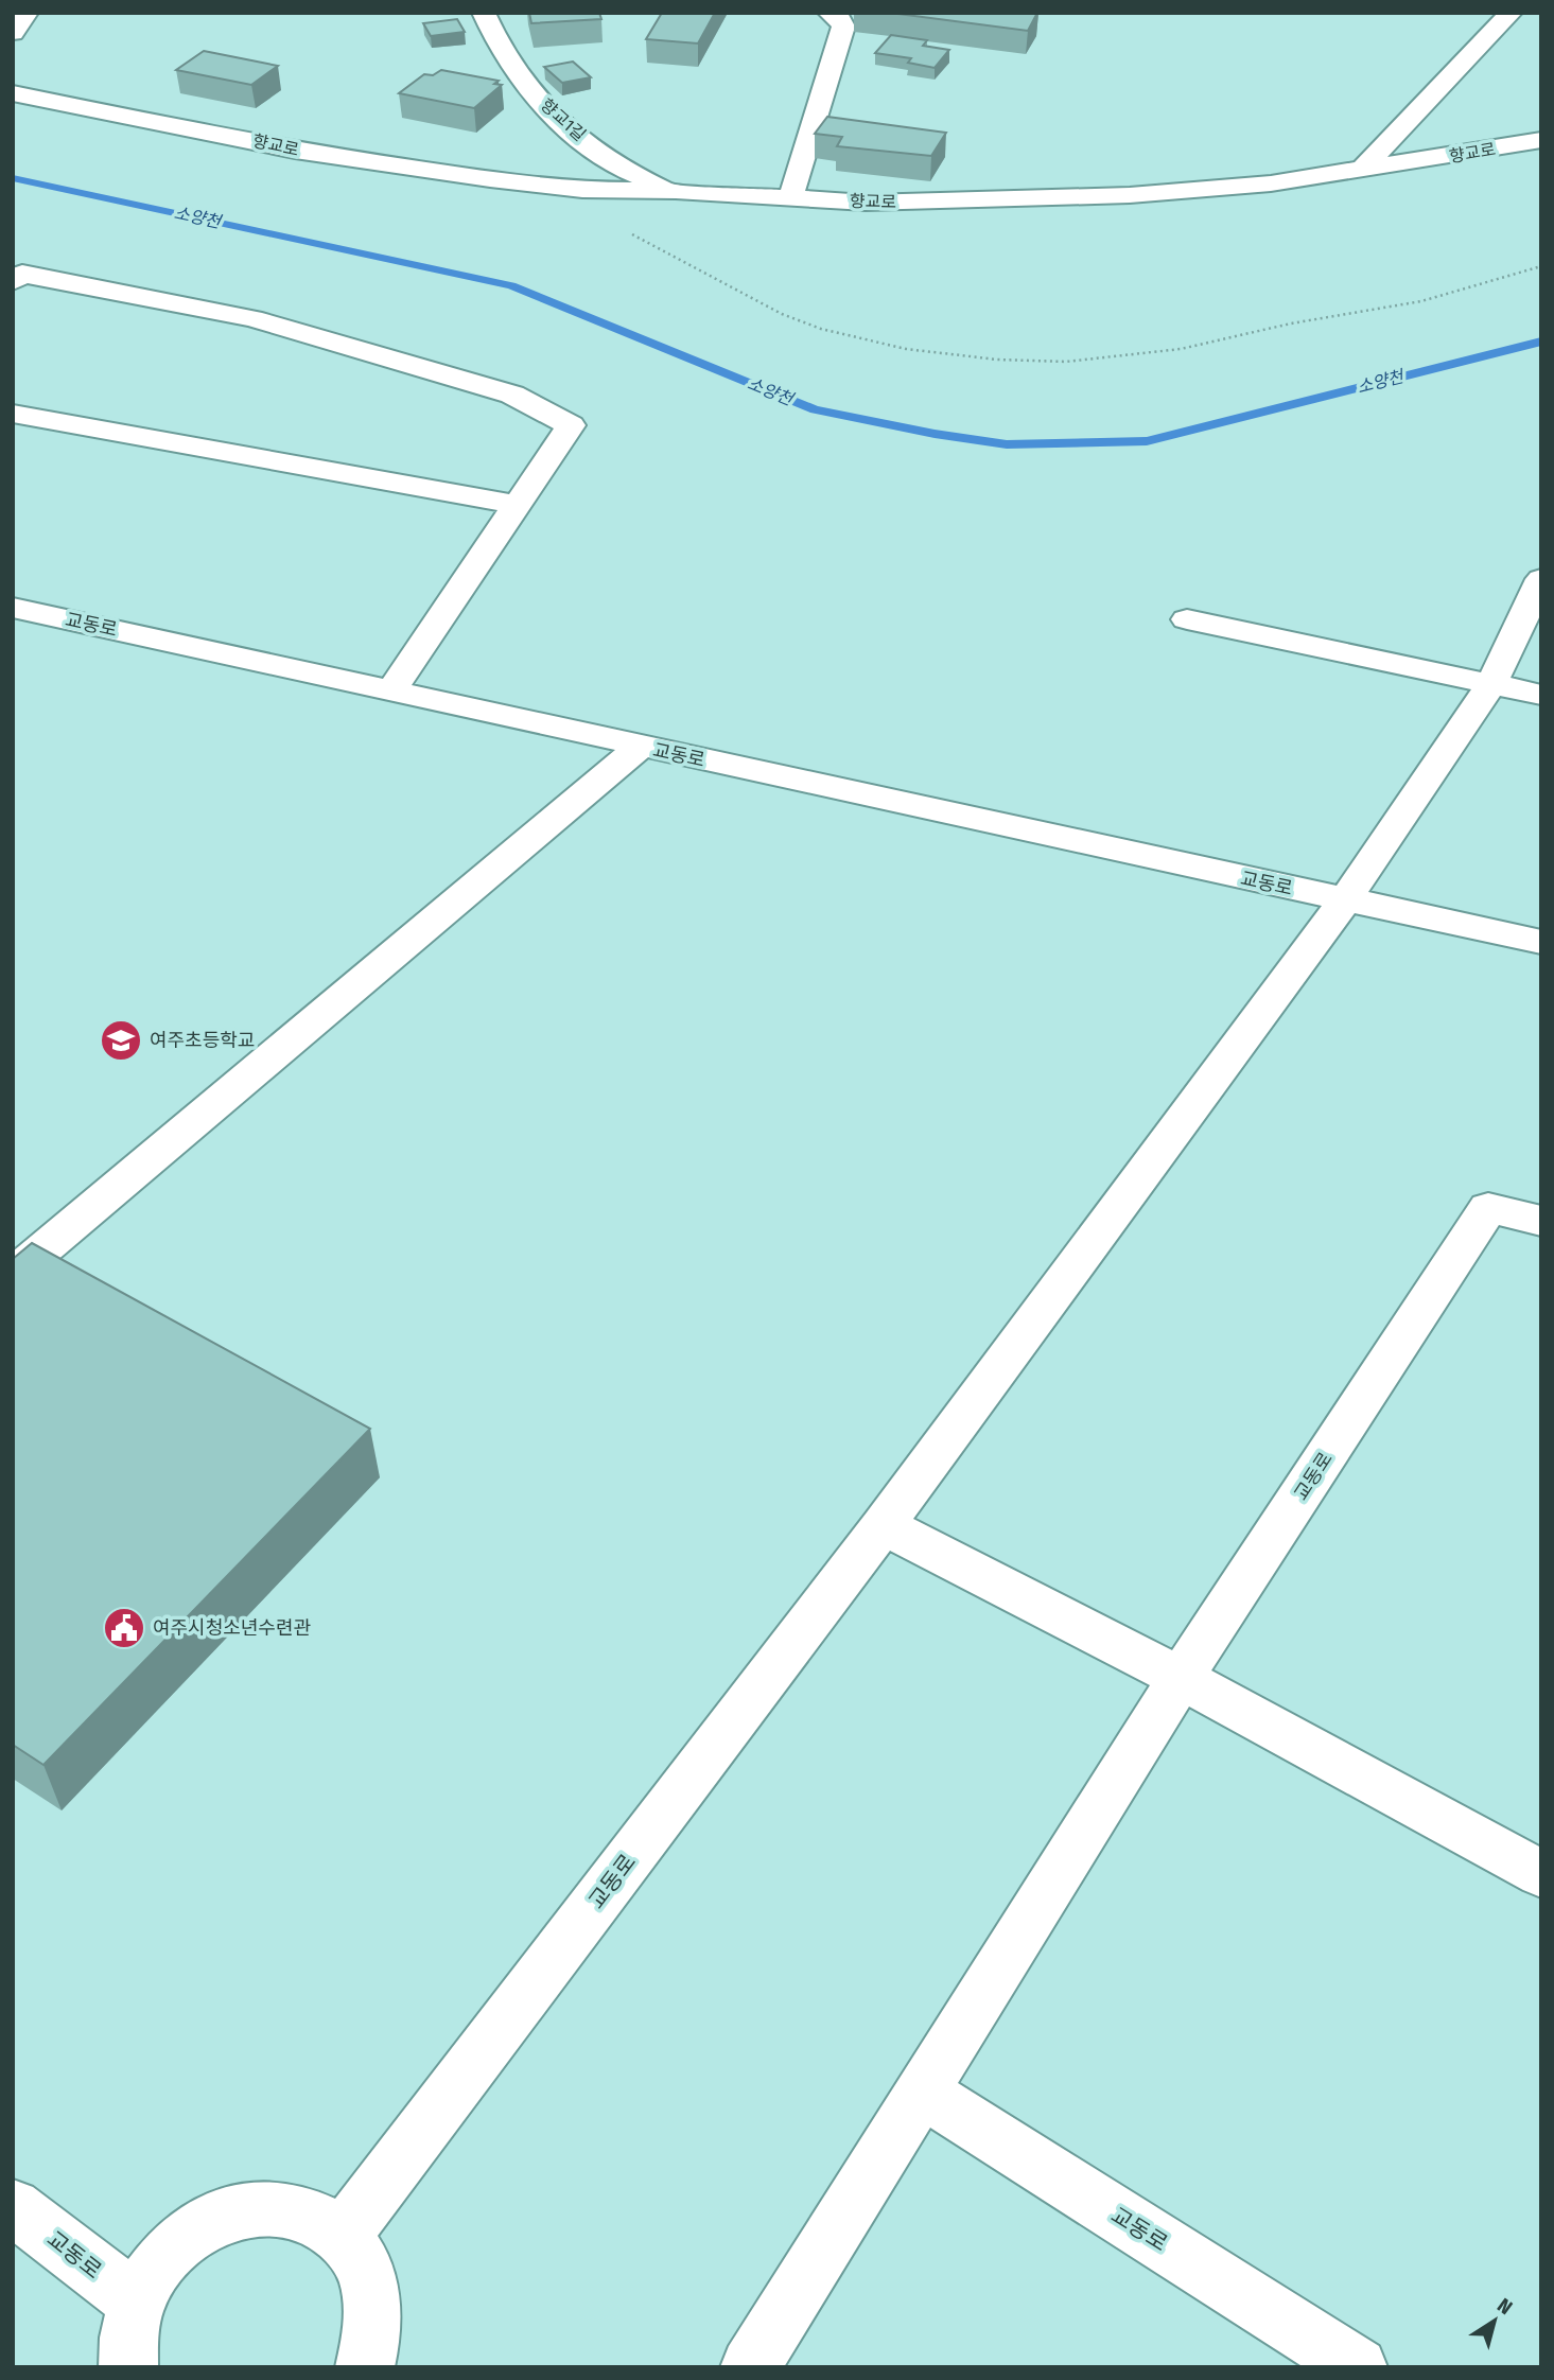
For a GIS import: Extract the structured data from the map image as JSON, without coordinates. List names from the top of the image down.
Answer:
{
  "streets": {
    "street": ["향교1길", "향교로", "교동로"]
  },
  "crossings": [
    ["향교1길", "향교로"]
  ],
  "water": ["소양천"],
  "places": {
    "school or university": ["여주초등학교"],
    "public building": ["여주시청소년수련관"]
  },
  "north": "top right"
}
